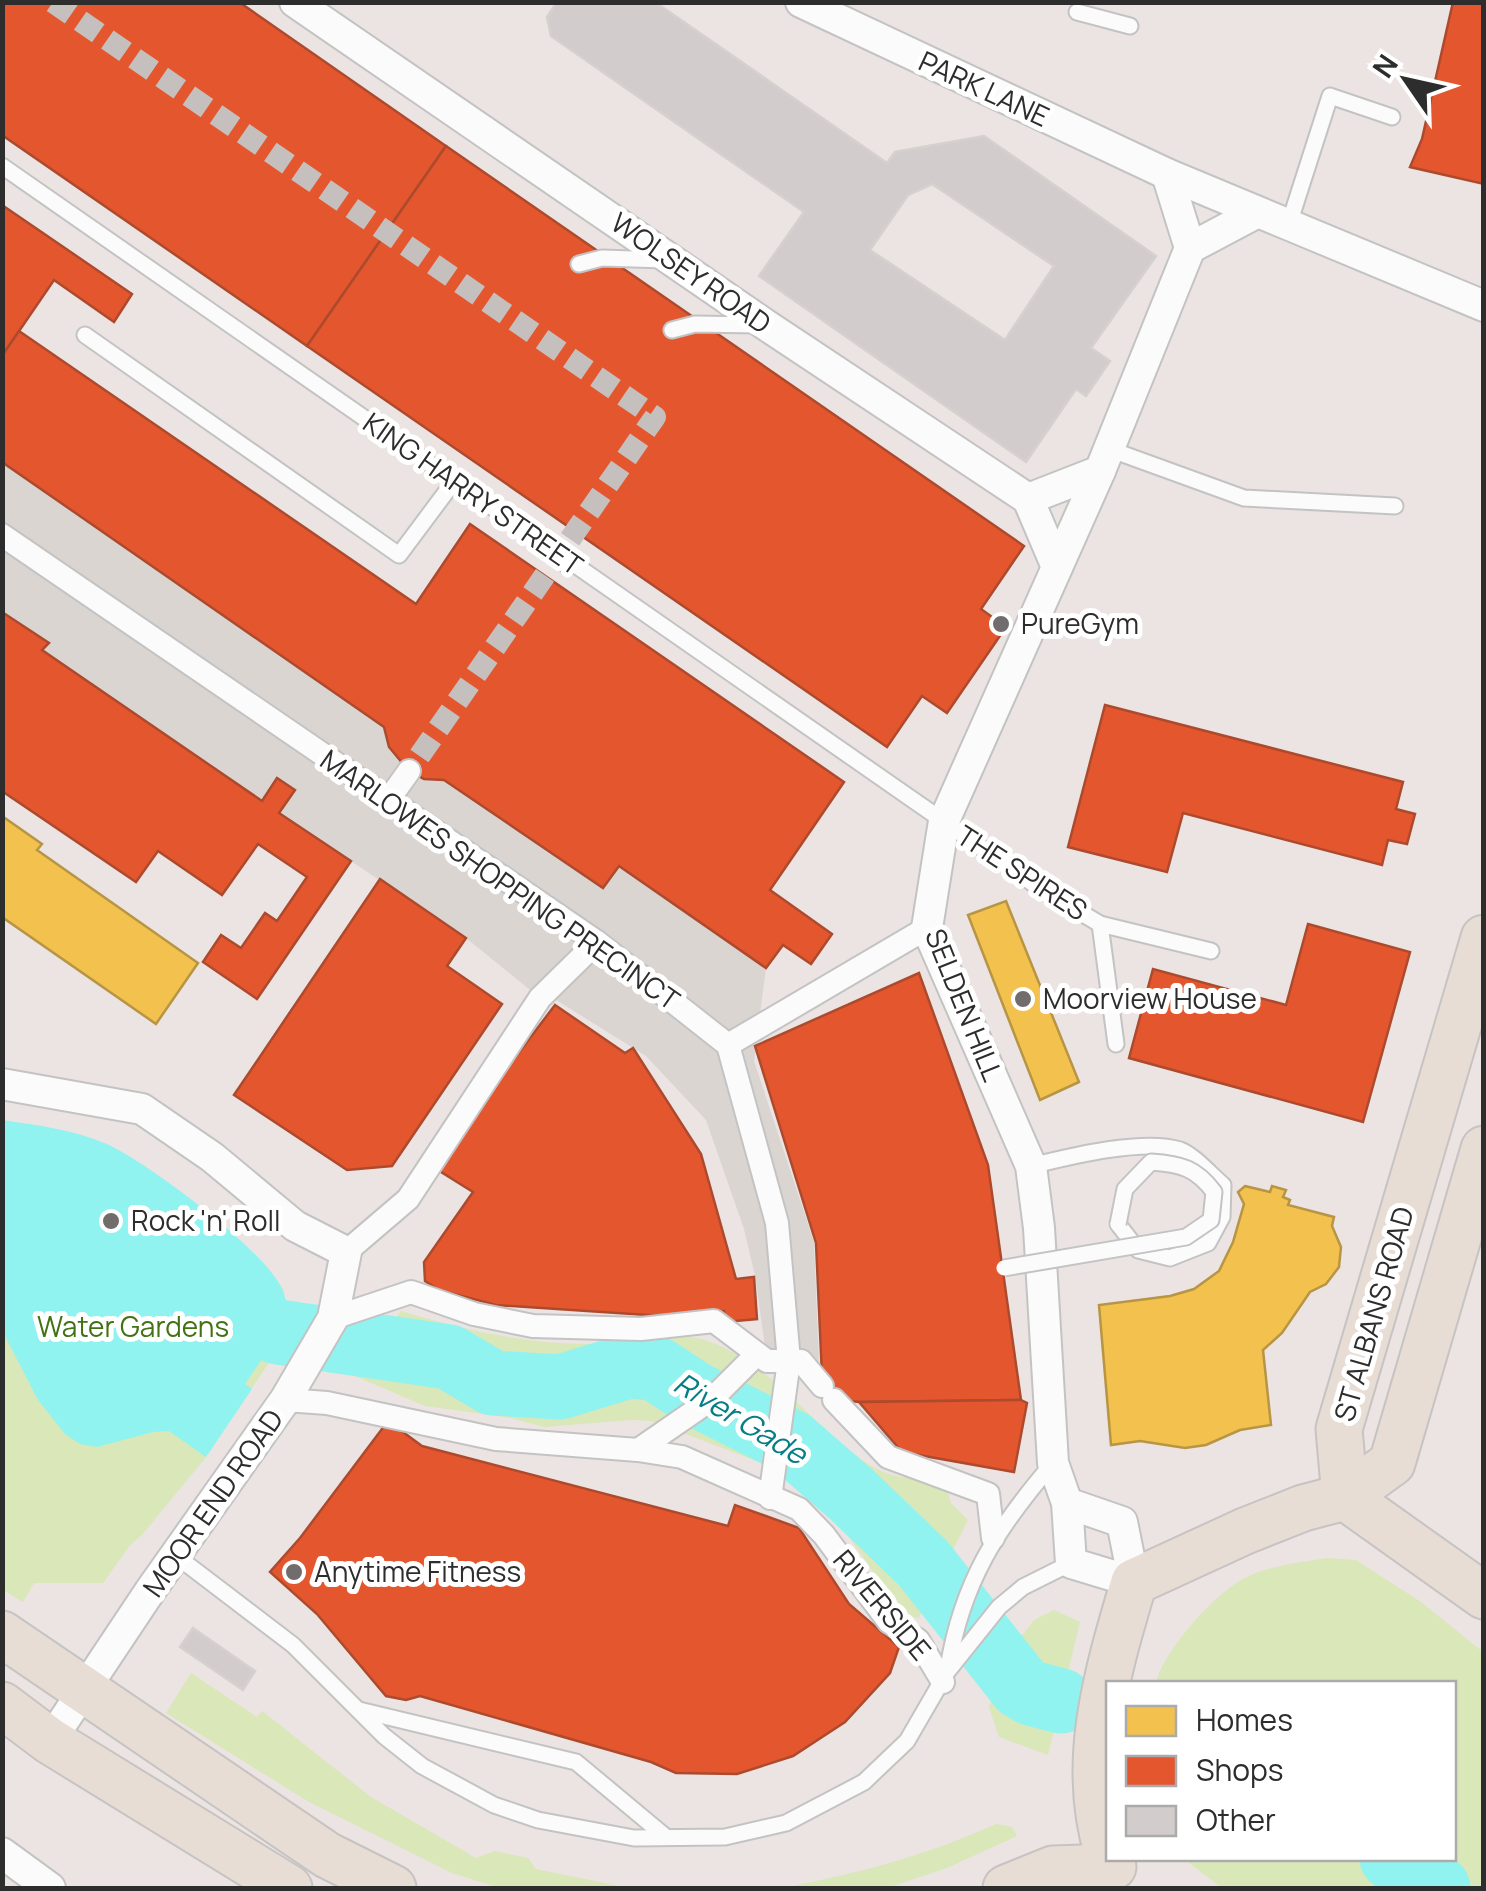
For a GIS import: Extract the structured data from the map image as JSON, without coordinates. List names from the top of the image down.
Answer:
{
  "streets": {
    "main road": ["ST ALBANS ROAD"],
    "street": [
      "PARK LANE",
      "WOLSEY ROAD",
      "MARLOWES SHOPPING PRECINCT",
      "SELDEN HILL",
      "MOOR END ROAD",
      "RIVERSIDE"
    ],
    "lane": ["KING HARRY STREET", "THE SPIRES"]
  },
  "crossings": [
    ["KING HARRY STREET", "THE SPIRES"],
    ["KING HARRY STREET", "SELDEN HILL"],
    ["THE SPIRES", "SELDEN HILL"],
    ["MOOR END ROAD", "RIVERSIDE"]
  ],
  "water": ["River Gade"],
  "parks": ["Water Gardens"],
  "places": [
    "PureGym",
    "Moorview House",
    "Rock 'n' Roll",
    "Anytime Fitness"
  ],
  "legend": ["Homes", "Shops", "Other"],
  "north": "top left"
}
